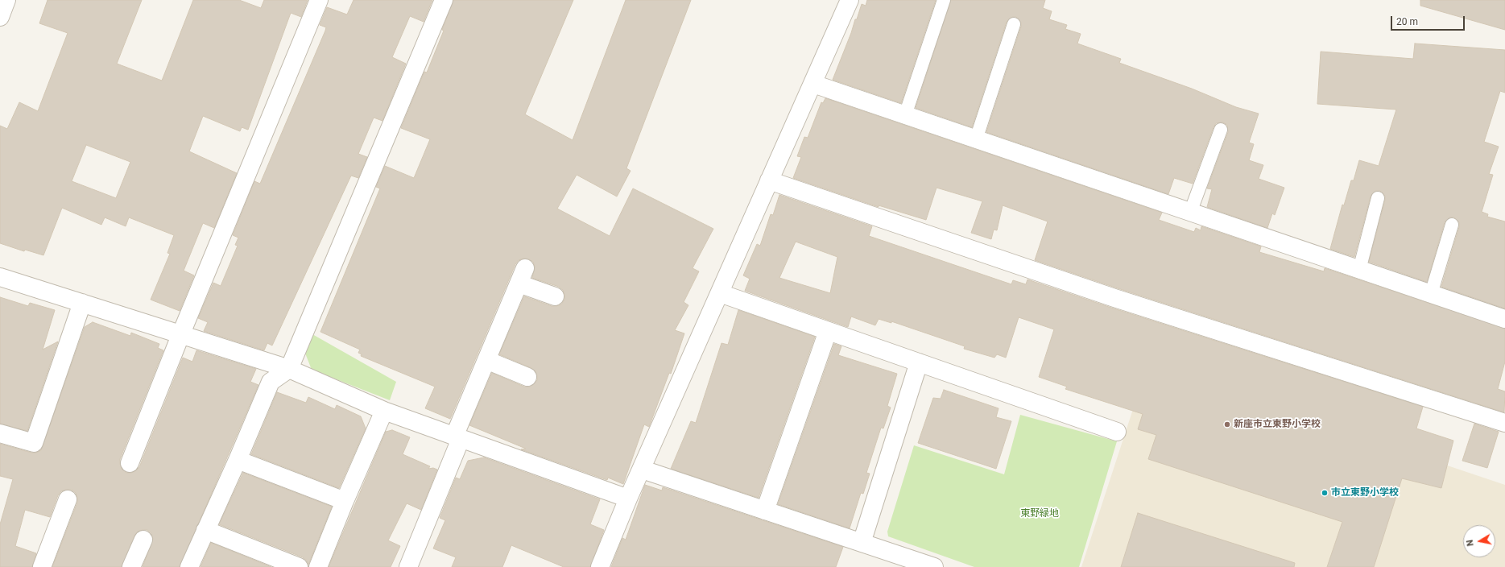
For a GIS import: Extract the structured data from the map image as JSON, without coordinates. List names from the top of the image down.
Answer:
{
  "parks": ["東野緑地"],
  "places": ["新座市立東野小学校", "市立東野小学校"],
  "scale_bar": "20 m",
  "north": "left"
}
